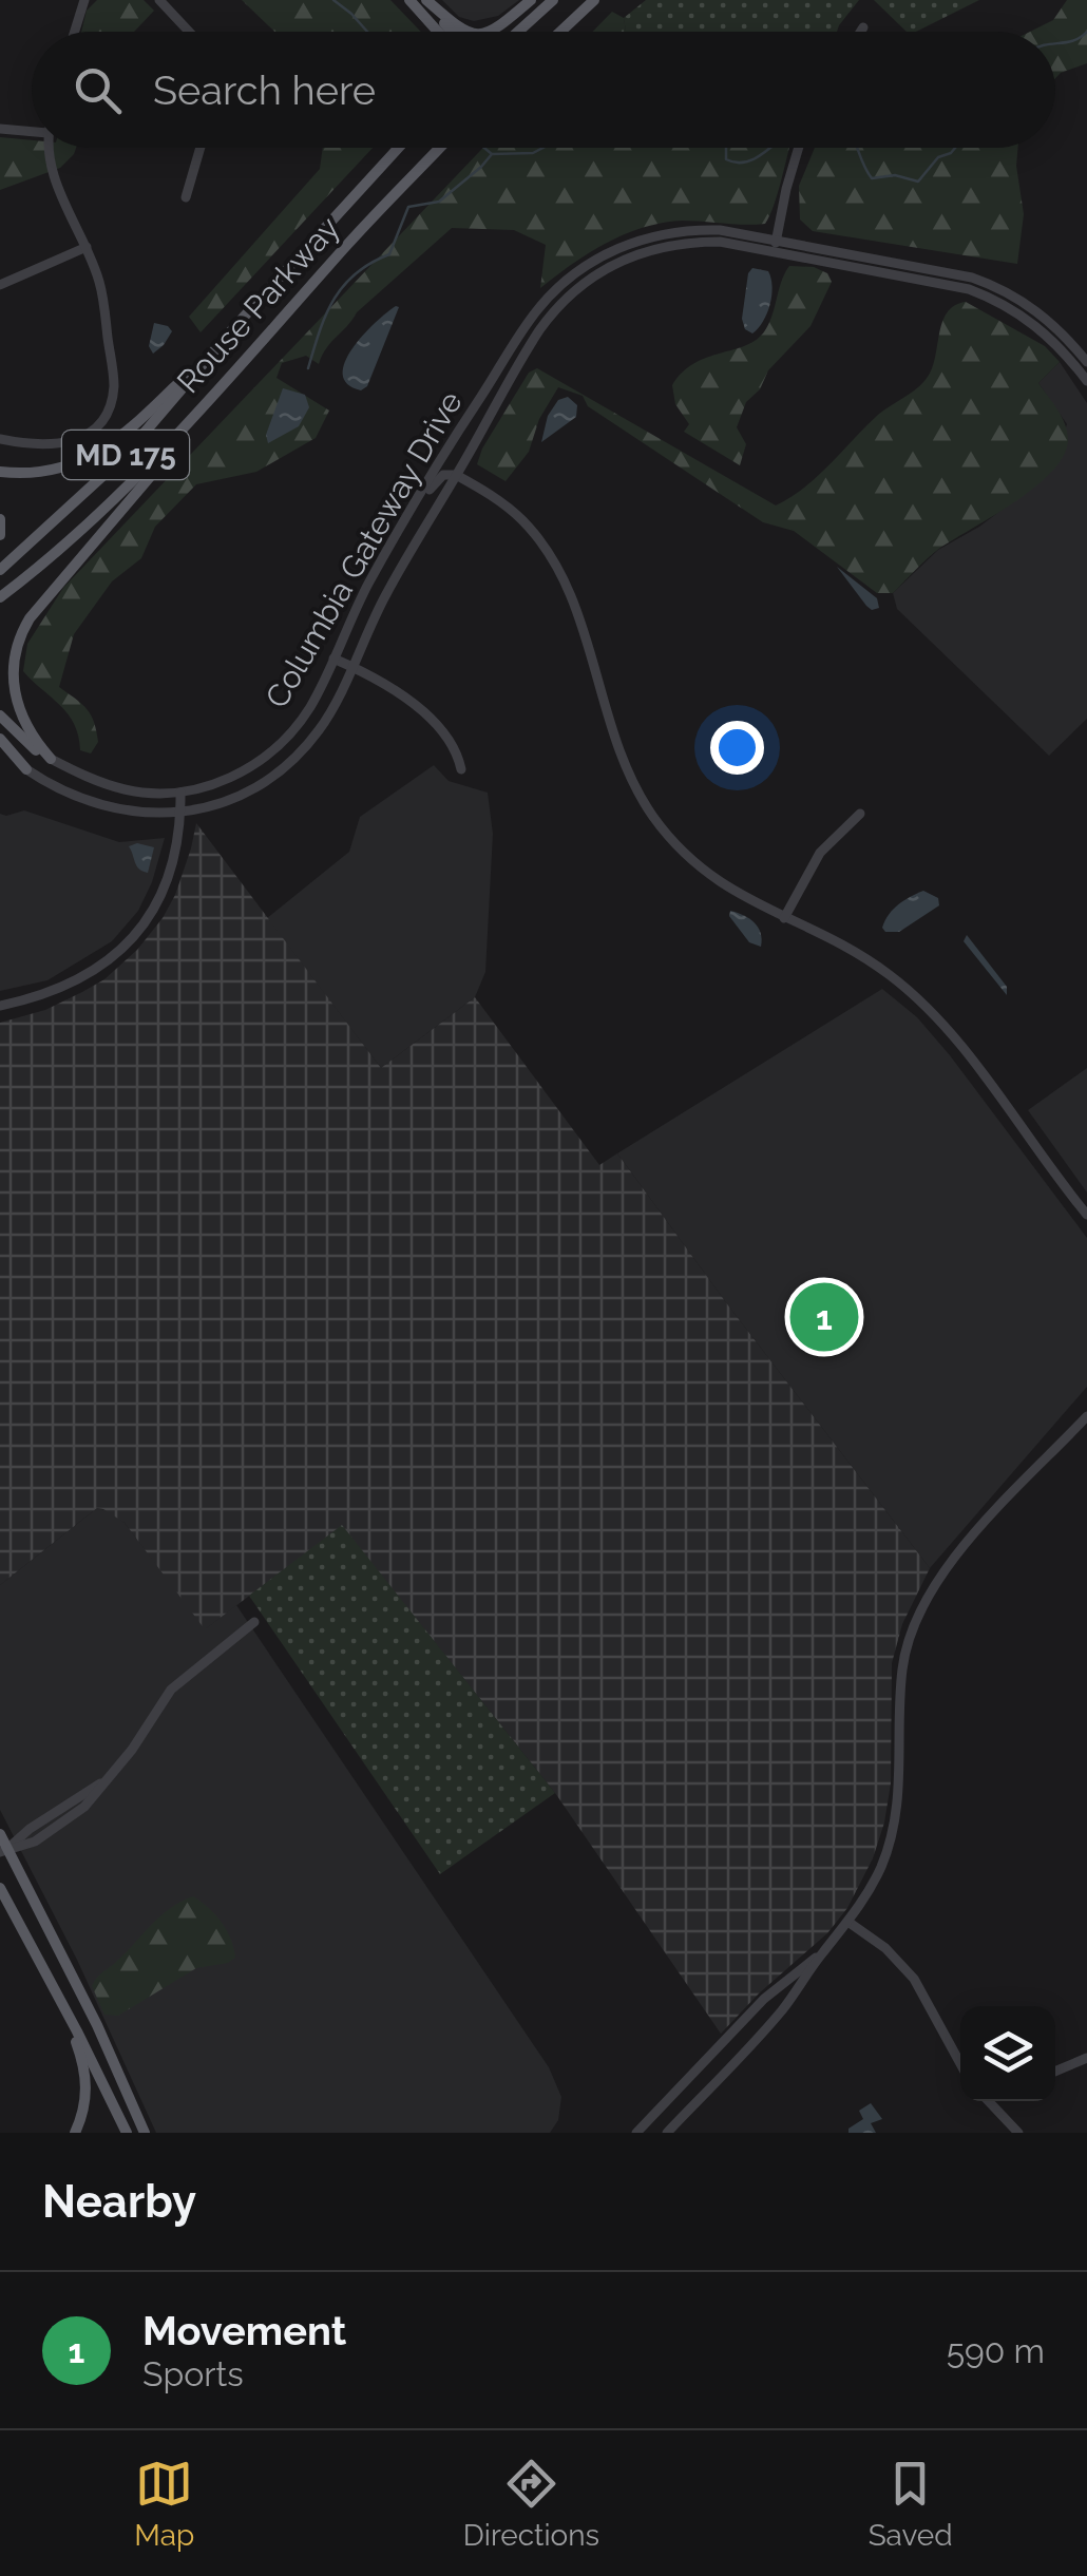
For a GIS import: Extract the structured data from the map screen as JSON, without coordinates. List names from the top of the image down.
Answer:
{
  "streets": {
    "main road": ["Rouse Parkway", "MD 175"],
    "street": ["Columbia Gateway Drive"]
  },
  "page": {
    "search": "Search here",
    "pins": "1",
    "heading": "Nearby",
    "list": [
      {
        "mark": "1",
        "name": "Movement",
        "note": "Sports",
        "value": "590 m"
      }
    ],
    "nav": ["Map", "Directions", "Saved"]
  }
}
